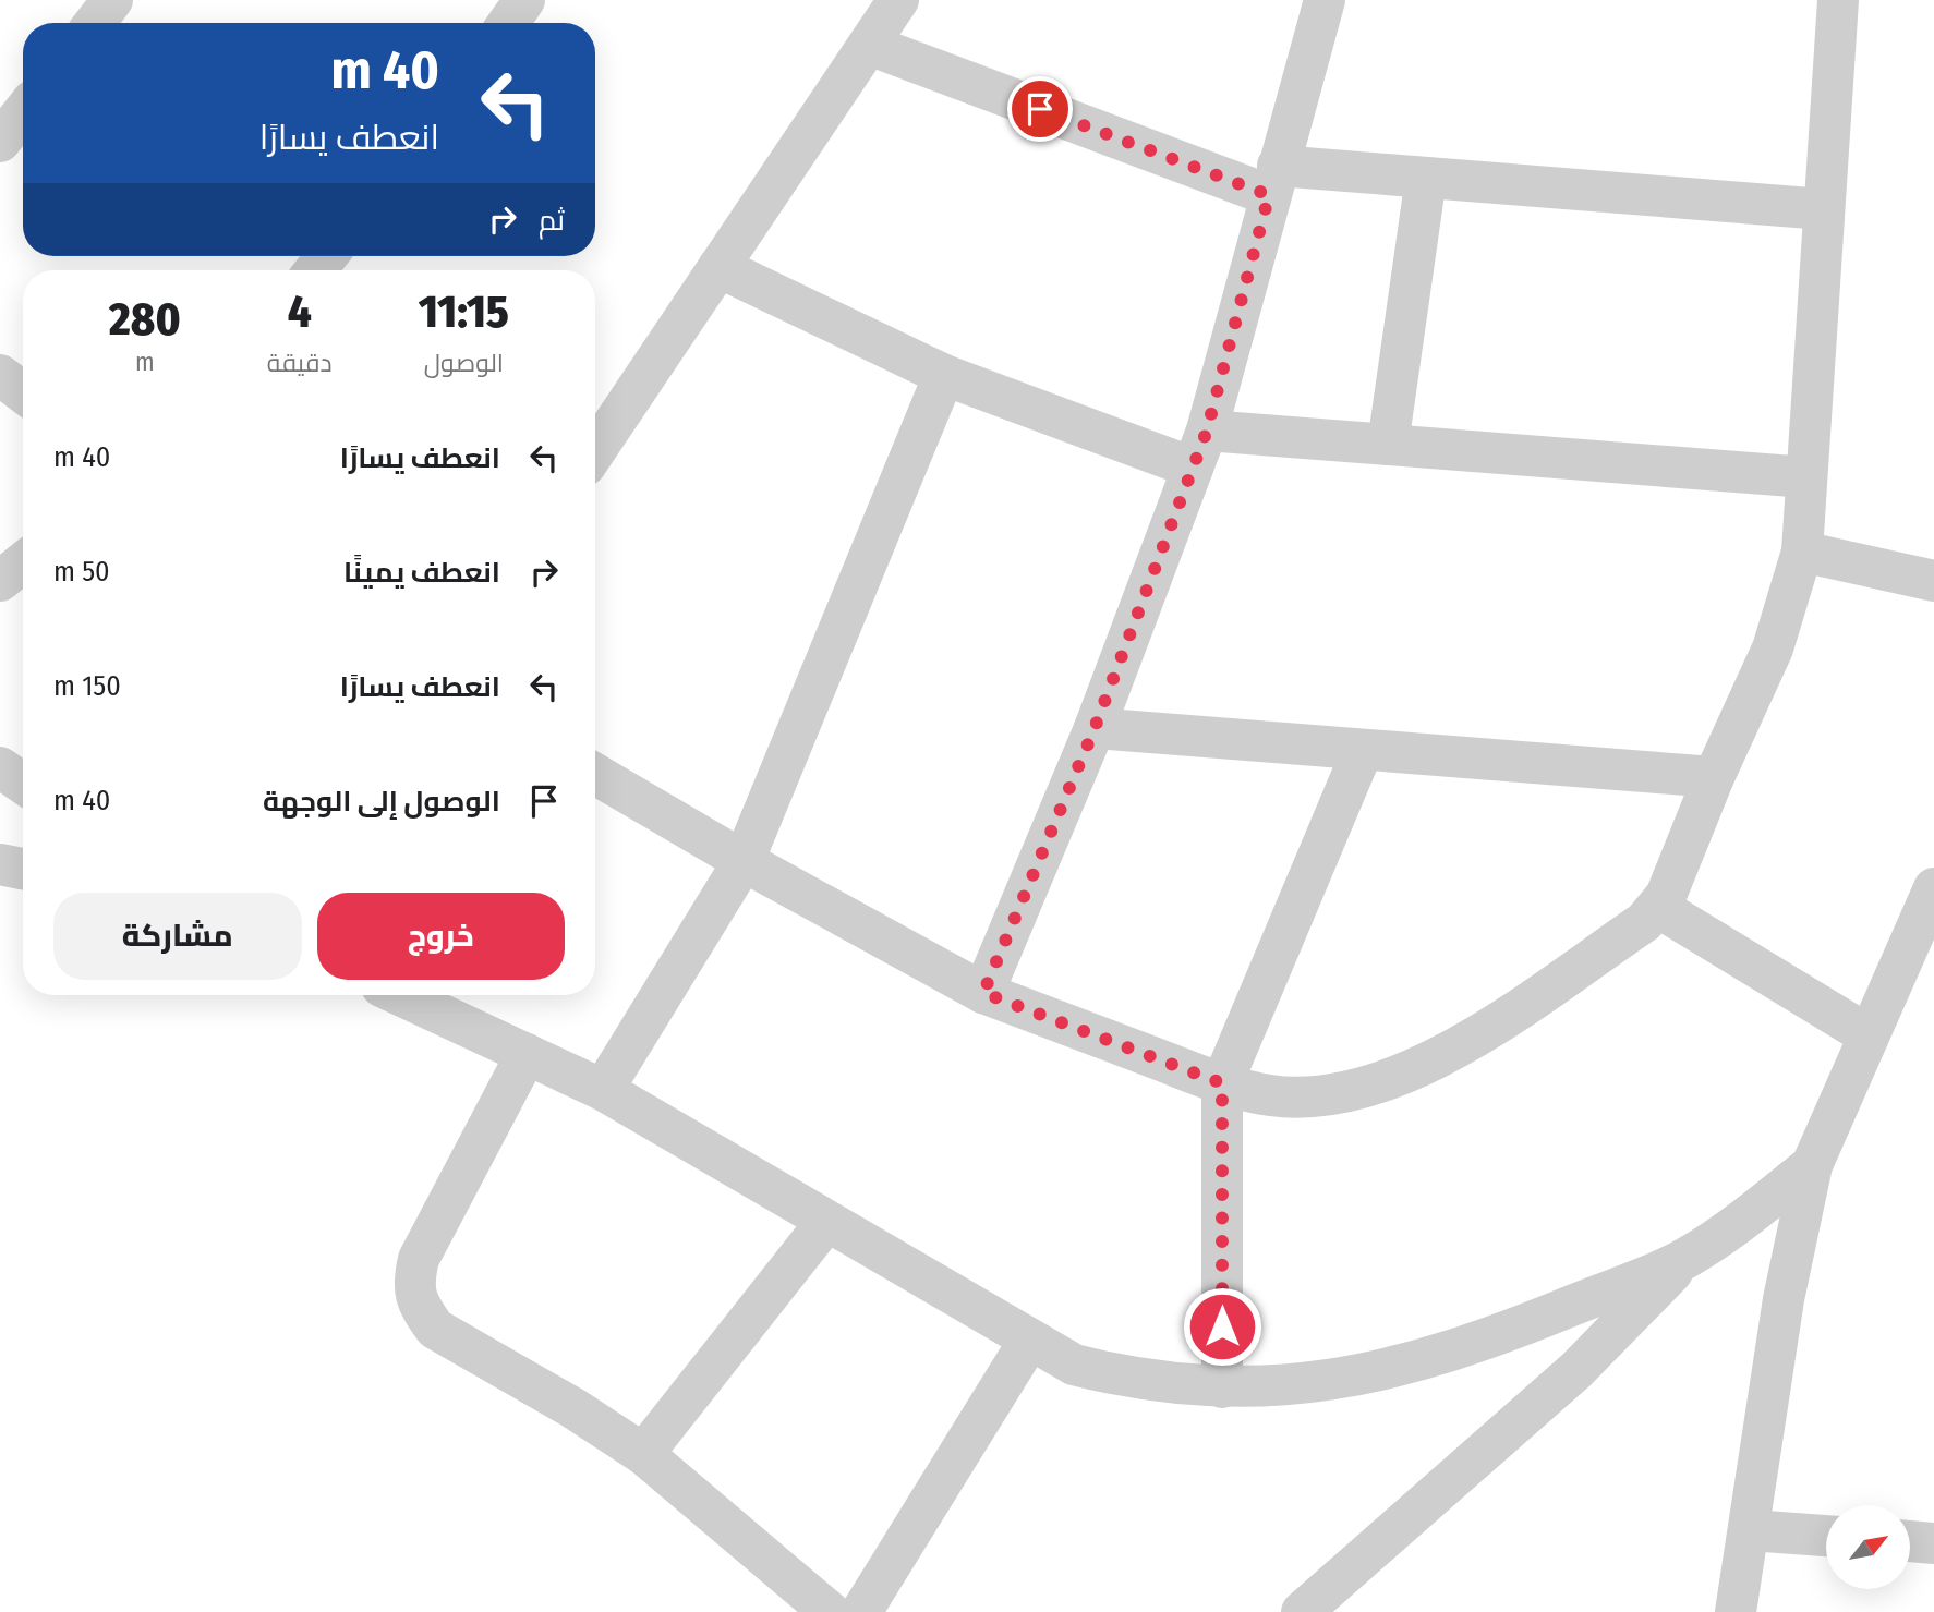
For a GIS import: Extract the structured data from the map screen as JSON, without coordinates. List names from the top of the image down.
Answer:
{
  "north": "top right",
  "page": {
    "turn": ["40 m", "انعطف يسارًا"],
    "then": "ثم",
    "eta": [
      "11:15",
      "الوصول",
      "4",
      "دقيقة",
      "280",
      "m"
    ],
    "list": [
      {
        "name": "انعطف يسارًا",
        "value": "40 m"
      },
      {
        "name": "انعطف يمينًا",
        "value": "50 m"
      },
      {
        "name": "انعطف يسارًا",
        "value": "150 m"
      },
      {
        "name": "الوصول إلى الوجهة",
        "value": "40 m"
      }
    ],
    "buttons": ["خروج", "مشاركة"]
  }
}
